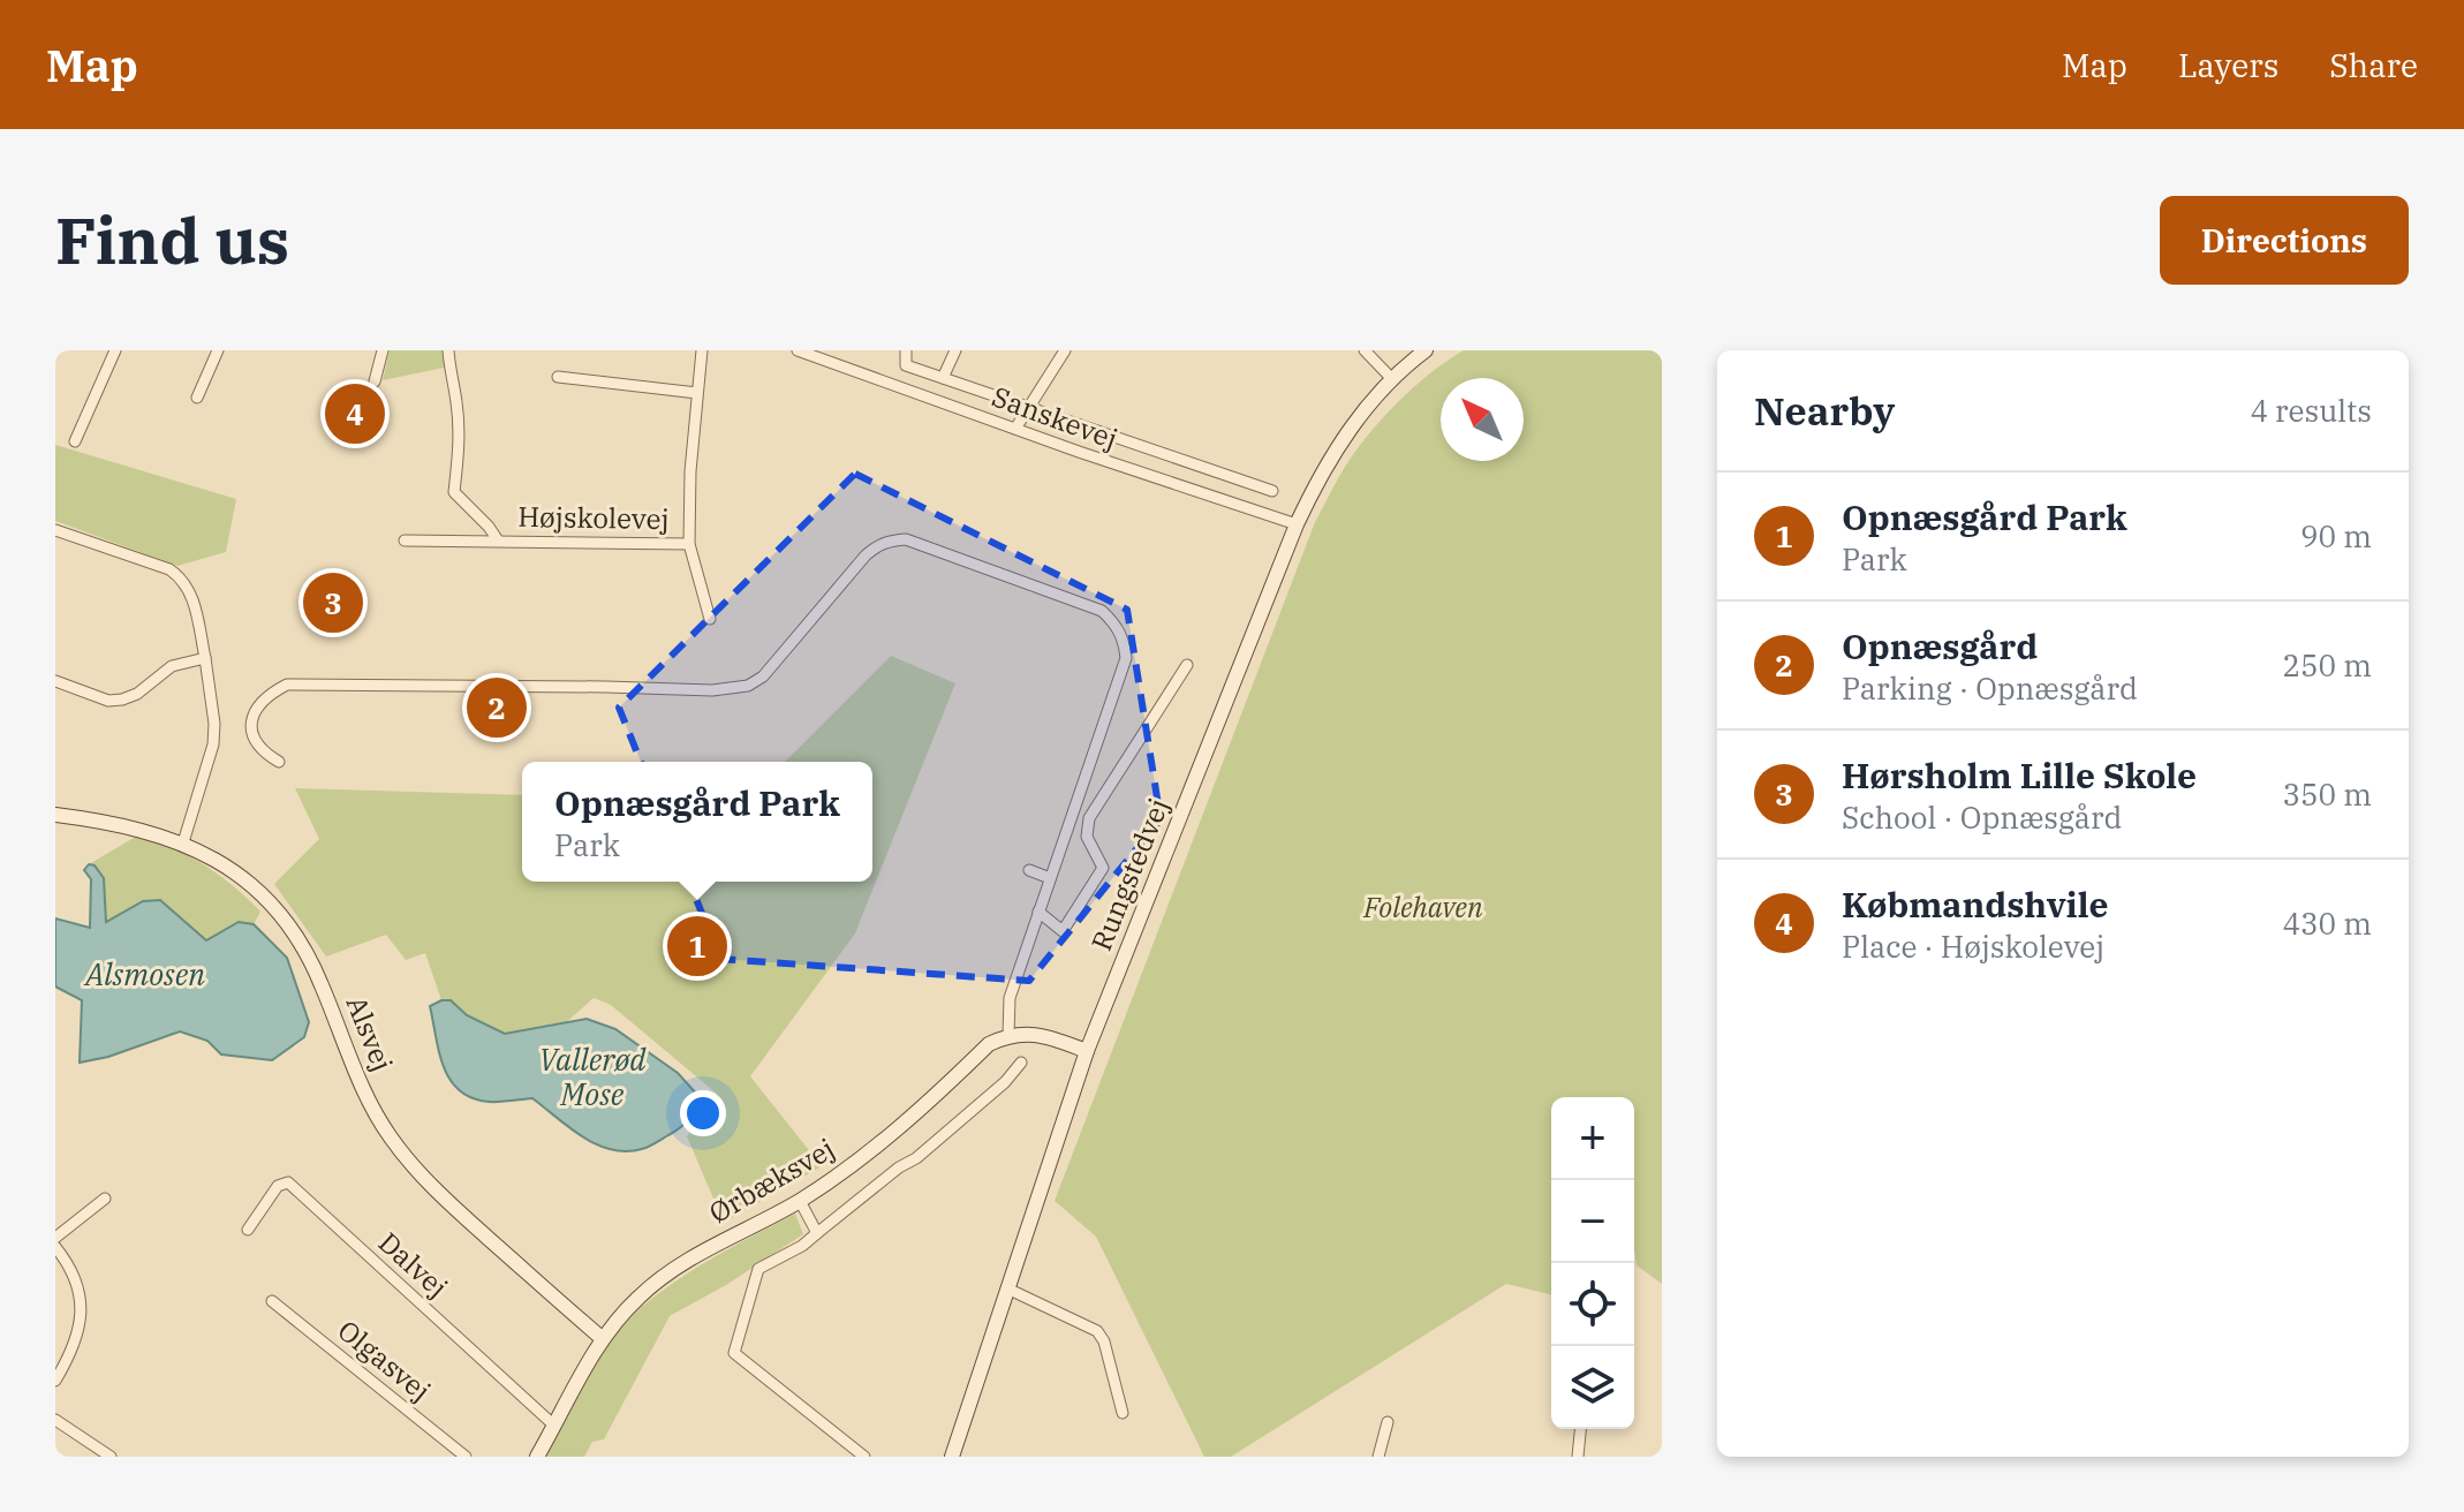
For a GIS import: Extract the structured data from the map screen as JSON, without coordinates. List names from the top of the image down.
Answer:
{
  "streets": {
    "street": [
      "Sanskevej",
      "Højskolevej",
      "Rungstedvej",
      "Alsvej",
      "Ørbæksvej",
      "Dalvej",
      "Olgasvej"
    ]
  },
  "crossings": [
    ["Sanskevej", "Rungstedvej"],
    ["Alsvej", "Ørbæksvej"],
    ["Ørbæksvej", "Dalvej"]
  ],
  "water": ["Alsmosen", "Vallerød Mose"],
  "parks": ["Folehaven"],
  "north": "top left",
  "page": {
    "header": "Map",
    "nav": ["Map", "Layers", "Share"],
    "buttons": "Directions",
    "title": "Find us",
    "heading": ["Nearby", "4 results"],
    "pins": [
      "4",
      "3",
      "2",
      "1"
    ],
    "list": [
      {
        "mark": "1",
        "name": "Opnæsgård Park",
        "note": "Park",
        "value": "90 m"
      },
      {
        "mark": "2",
        "name": "Opnæsgård",
        "note": "Parking · Opnæsgård",
        "value": "250 m"
      },
      {
        "mark": "3",
        "name": "Hørsholm Lille Skole",
        "note": "School · Opnæsgård",
        "value": "350 m"
      },
      {
        "mark": "4",
        "name": "Købmandshvile",
        "note": "Place · Højskolevej",
        "value": "430 m"
      }
    ],
    "popup": ["Opnæsgård Park", "Park"],
    "map_buttons": ["+", "−"]
  }
}
